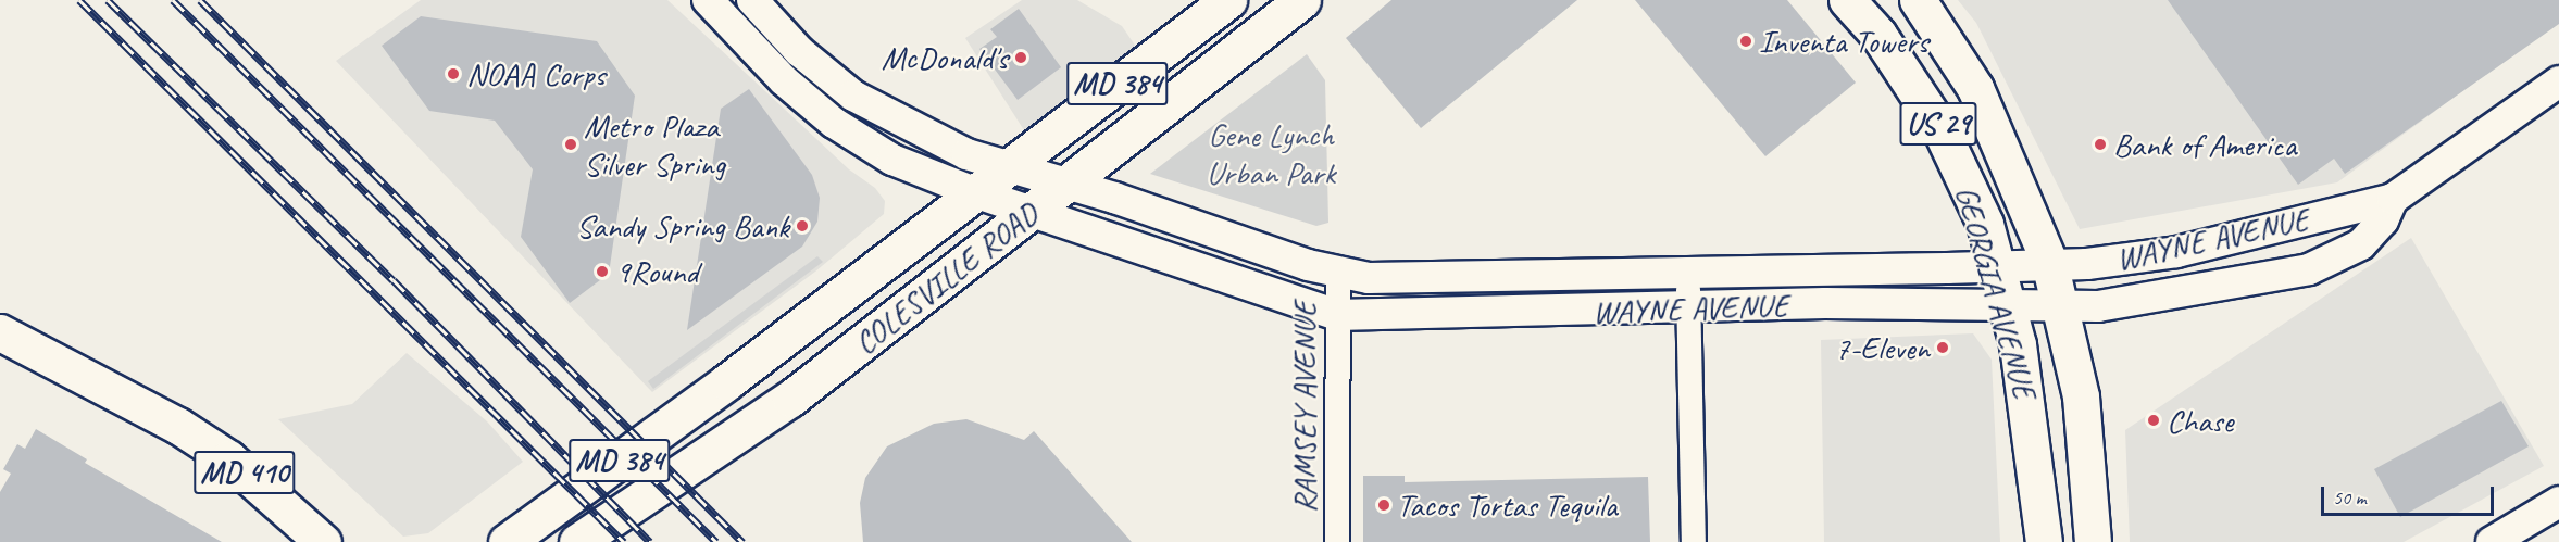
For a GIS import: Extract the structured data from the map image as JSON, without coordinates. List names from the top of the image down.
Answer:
{
  "streets": {
    "main road": [
      "MD 384",
      "US 29",
      "COLESVILLE ROAD",
      "GEORGIA AVENUE",
      "MD 410"
    ],
    "street": ["WAYNE AVENUE", "RAMSEY AVENUE"]
  },
  "crossings": [
    ["WAYNE AVENUE", "COLESVILLE ROAD"],
    ["WAYNE AVENUE", "GEORGIA AVENUE"],
    ["WAYNE AVENUE", "RAMSEY AVENUE"]
  ],
  "parks": ["Gene Lynch Urban Park"],
  "places": [
    "Inventa Towers",
    "McDonald's",
    "NOAA Corps",
    "Metro Plaza Silver Spring",
    "Bank of America",
    "Sandy Spring Bank",
    "9Round",
    "7-Eleven",
    "Chase",
    "Tacos Tortas Tequila"
  ],
  "scale_bar": "50 m"
}
